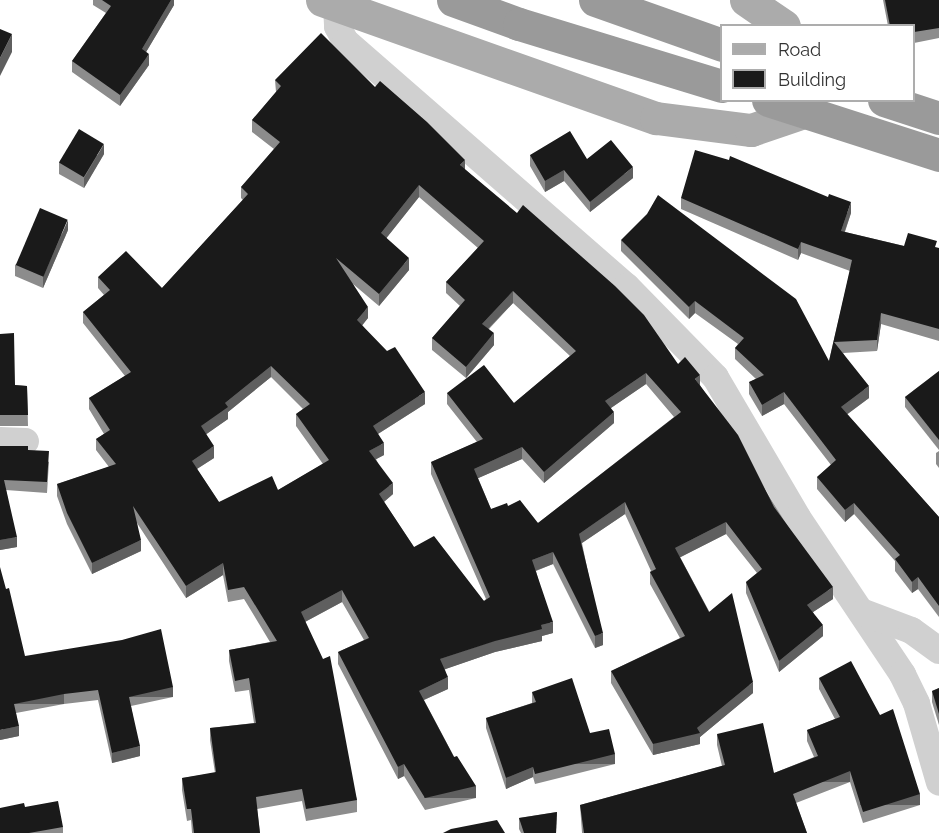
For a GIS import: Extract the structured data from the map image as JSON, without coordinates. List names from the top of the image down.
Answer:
{
  "legend": ["Road", "Building"]
}
